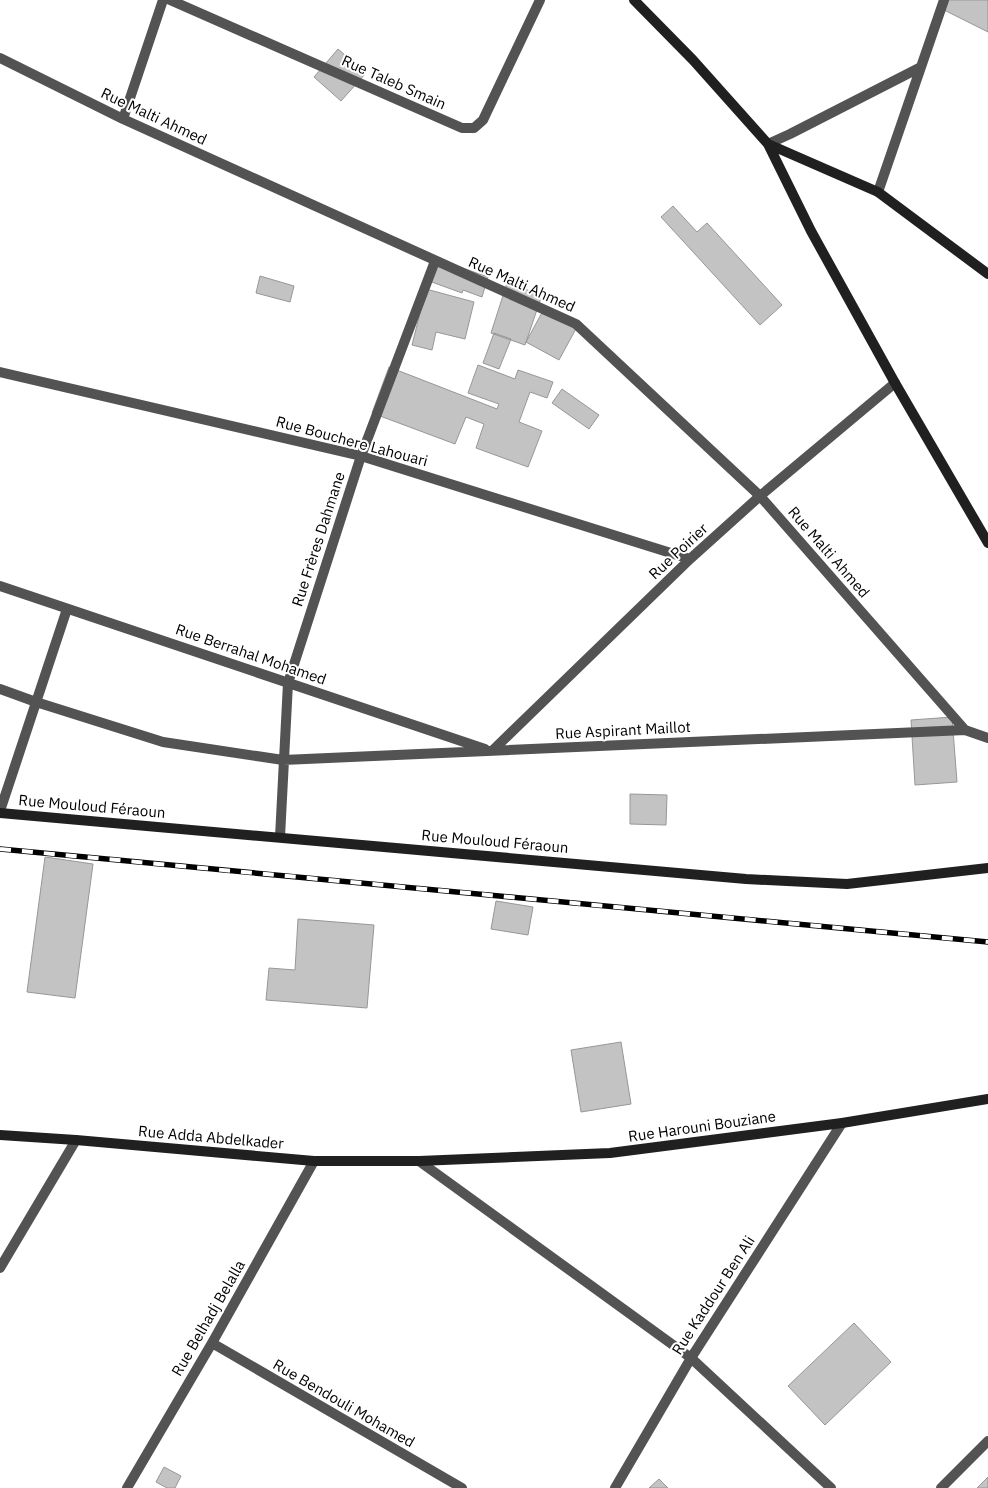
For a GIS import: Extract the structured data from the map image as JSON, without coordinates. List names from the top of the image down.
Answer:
{
  "streets": {
    "street": [
      "Rue Taleb Smain",
      "Rue Malti Ahmed",
      "Rue Bouchere Lahouari",
      "Rue Frères Dahmane",
      "Rue Poirier",
      "Rue Berrahal Mohamed",
      "Rue Aspirant Maillot",
      "Rue Mouloud Féraoun",
      "Rue Harouni Bouziane",
      "Rue Adda Abdelkader",
      "Rue Kaddour Ben Ali",
      "Rue Belhadj Belalla",
      "Rue Bendouli Mohamed"
    ]
  },
  "crossings": [
    ["Rue Malti Ahmed", "Rue Frères Dahmane"],
    ["Rue Malti Ahmed", "Rue Poirier"],
    ["Rue Malti Ahmed", "Rue Aspirant Maillot"],
    ["Rue Bouchere Lahouari", "Rue Frères Dahmane"],
    ["Rue Bouchere Lahouari", "Rue Poirier"],
    ["Rue Frères Dahmane", "Rue Berrahal Mohamed"],
    ["Rue Frères Dahmane", "Rue Aspirant Maillot"],
    ["Rue Frères Dahmane", "Rue Mouloud Féraoun"],
    ["Rue Poirier", "Rue Berrahal Mohamed"],
    ["Rue Poirier", "Rue Aspirant Maillot"],
    ["Rue Berrahal Mohamed", "Rue Aspirant Maillot"],
    ["Rue Harouni Bouziane", "Rue Adda Abdelkader"],
    ["Rue Harouni Bouziane", "Rue Kaddour Ben Ali"],
    ["Rue Adda Abdelkader", "Rue Belhadj Belalla"],
    ["Rue Belhadj Belalla", "Rue Bendouli Mohamed"]
  ]
}
